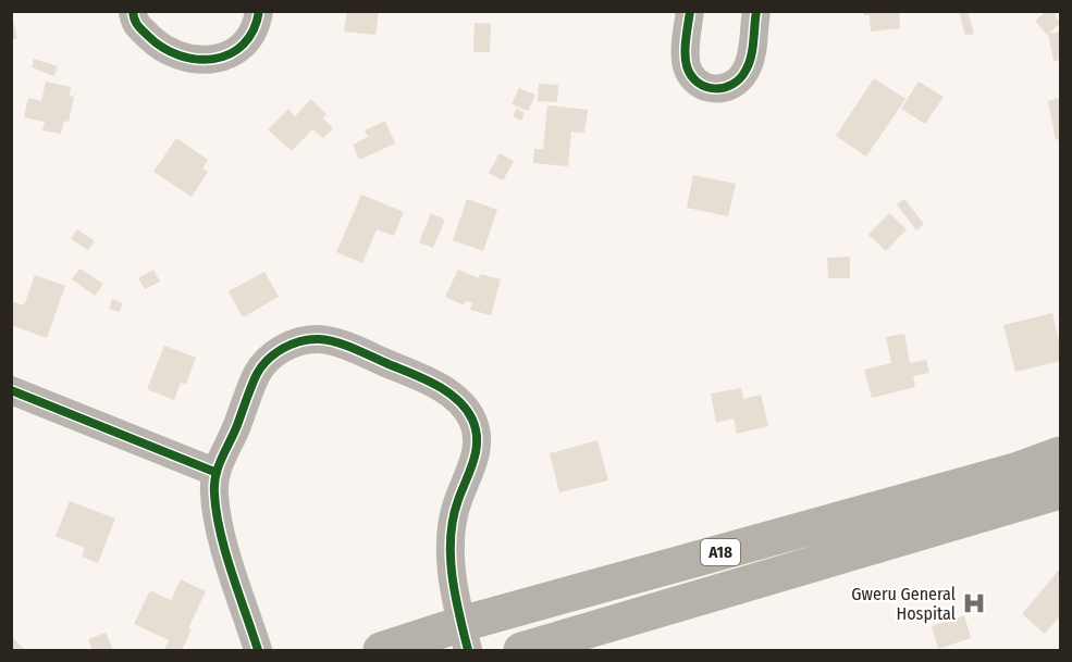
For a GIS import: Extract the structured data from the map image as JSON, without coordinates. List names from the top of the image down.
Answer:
{
  "streets": {
    "highway": ["A18"]
  },
  "places": {
    "hospital": ["Gweru General Hospital"]
  }
}
